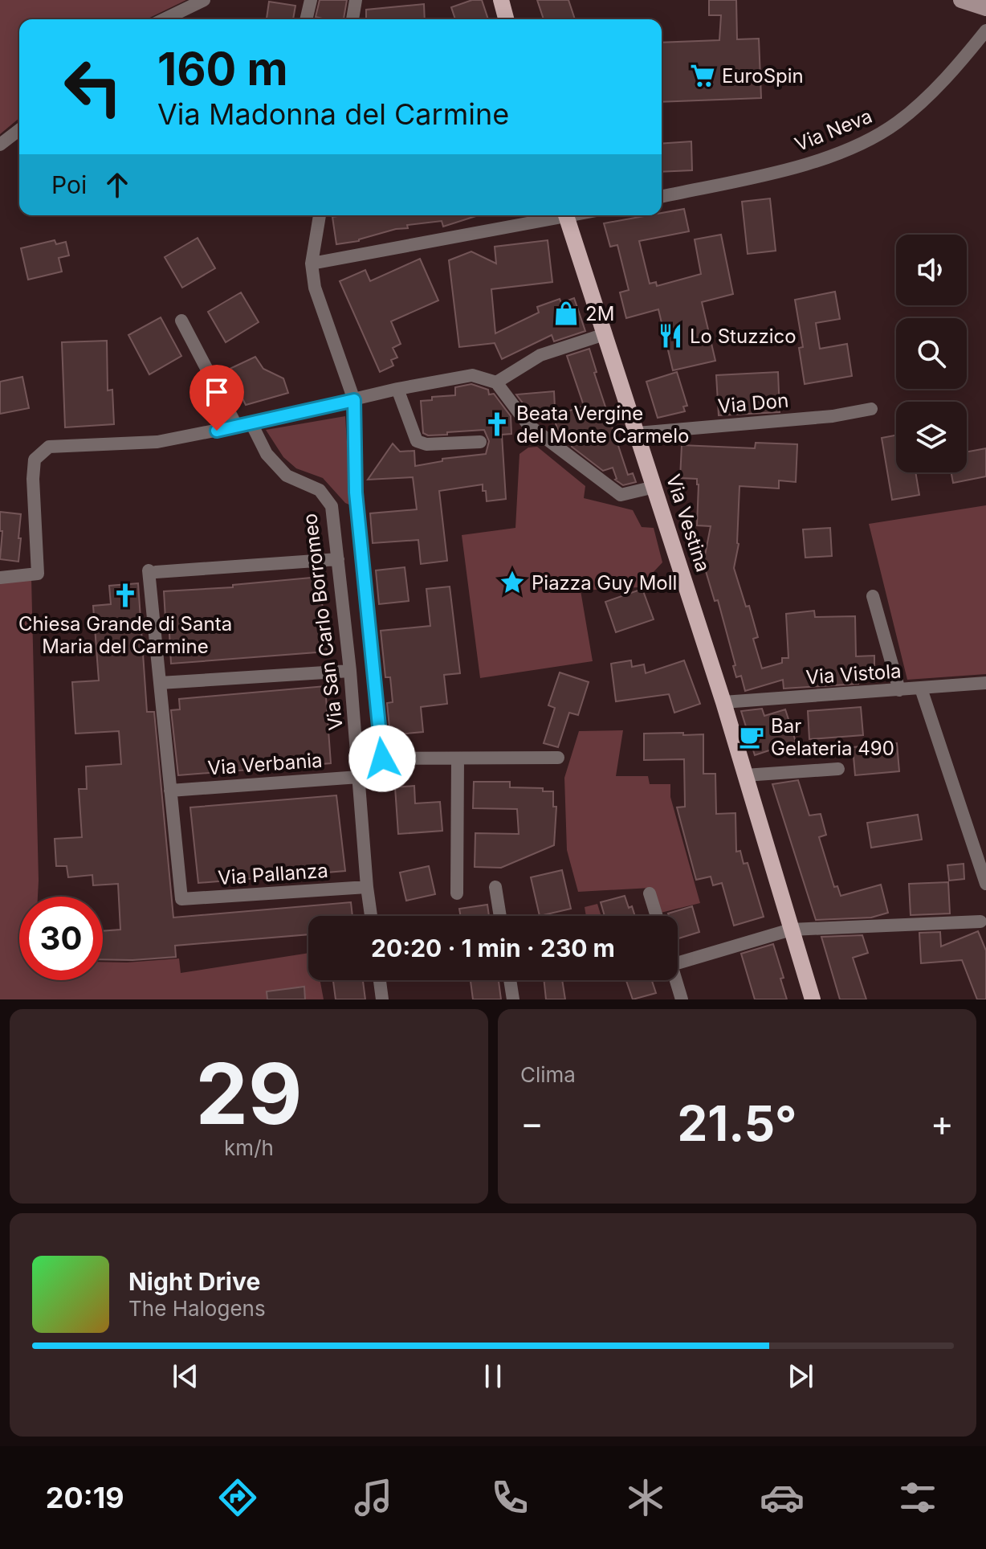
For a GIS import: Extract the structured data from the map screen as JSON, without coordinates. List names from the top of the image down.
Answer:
{
  "streets": {
    "main road": ["Via Vestina"],
    "street": [
      "Via Neva",
      "Via Don",
      "Via San Carlo Borromeo",
      "Via Vistola",
      "Via Verbania",
      "Via Pallanza"
    ]
  },
  "crossings": [
    ["Via Don", "Via Vestina"],
    ["Via Vestina", "Via Vistola"],
    ["Via San Carlo Borromeo", "Via Verbania"],
    ["Via San Carlo Borromeo", "Via Pallanza"],
    ["Via Verbania", "Via Pallanza"]
  ],
  "places": {
    "supermarket": ["EuroSpin"],
    "shop": ["2M"],
    "restaurant": ["Lo Stuzzico"],
    "church": ["Beata Vergine del Monte Carmelo", "Chiesa Grande di Santa Maria del Carmine"],
    "place": ["Piazza Guy Moll"],
    "cafe": ["Bar Gelateria 490"]
  },
  "page": {
    "turn": ["160 m", "Via Madonna del Carmine"],
    "then": "Poi",
    "limit": "30",
    "trip": "20:20 · 1 min · 230 m",
    "tile": [
      ["29", "km/h"],
      "Clima"
    ],
    "heat": ["−", "21.5°", "+"],
    "song": ["Night Drive", "The Halogens"],
    "tabs": "20:19"
  }
}
